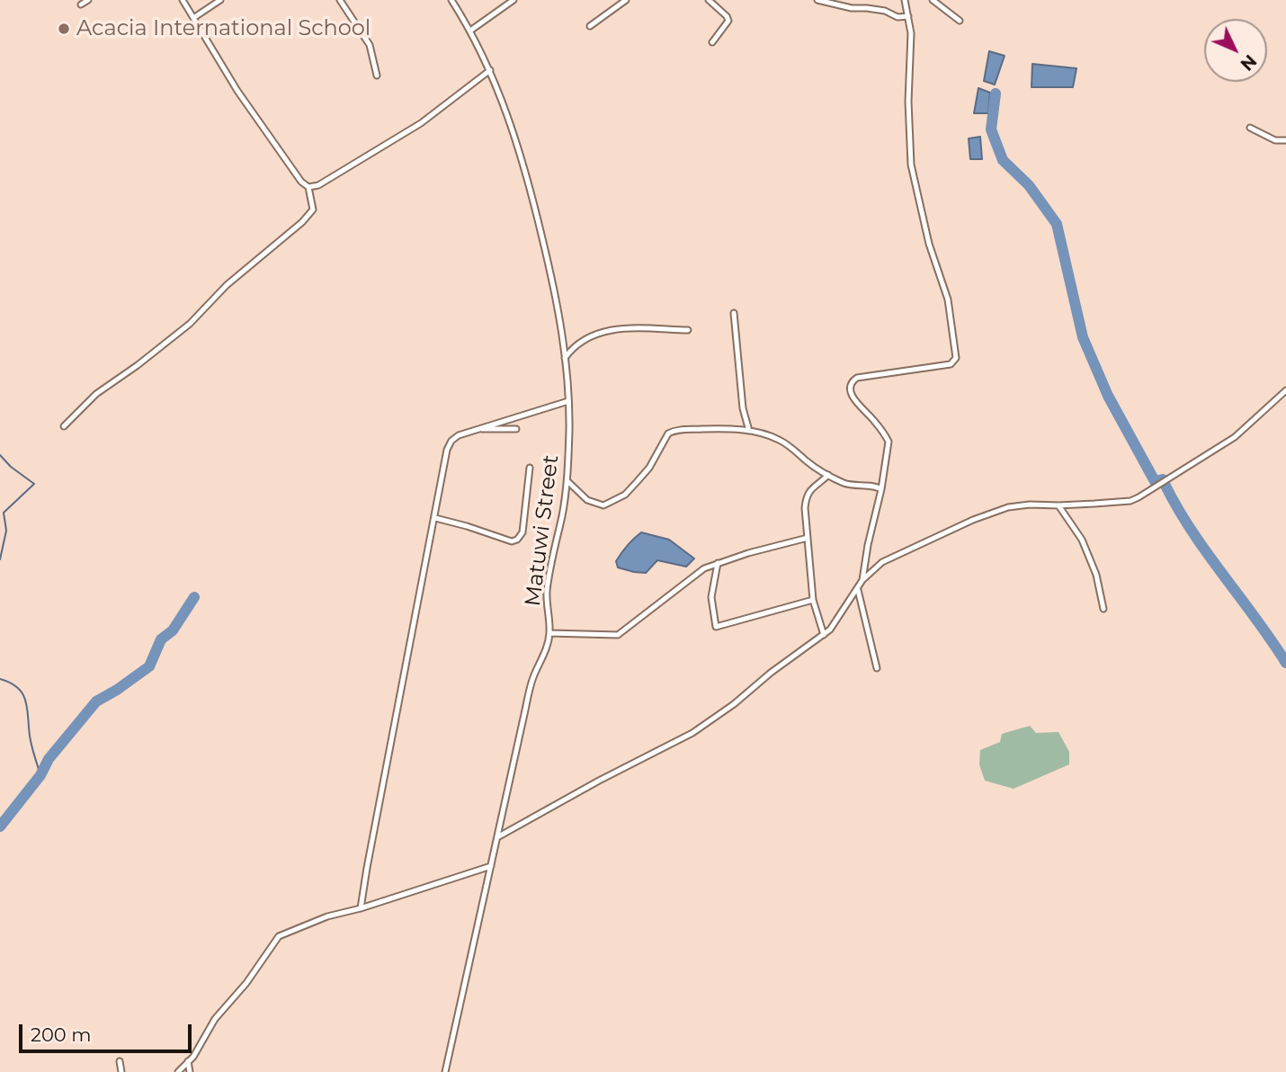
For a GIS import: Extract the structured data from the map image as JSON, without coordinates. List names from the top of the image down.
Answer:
{
  "streets": {
    "street": ["Matuwi Street"]
  },
  "places": ["Acacia International School"],
  "scale_bar": "200 m",
  "north": "bottom right"
}
